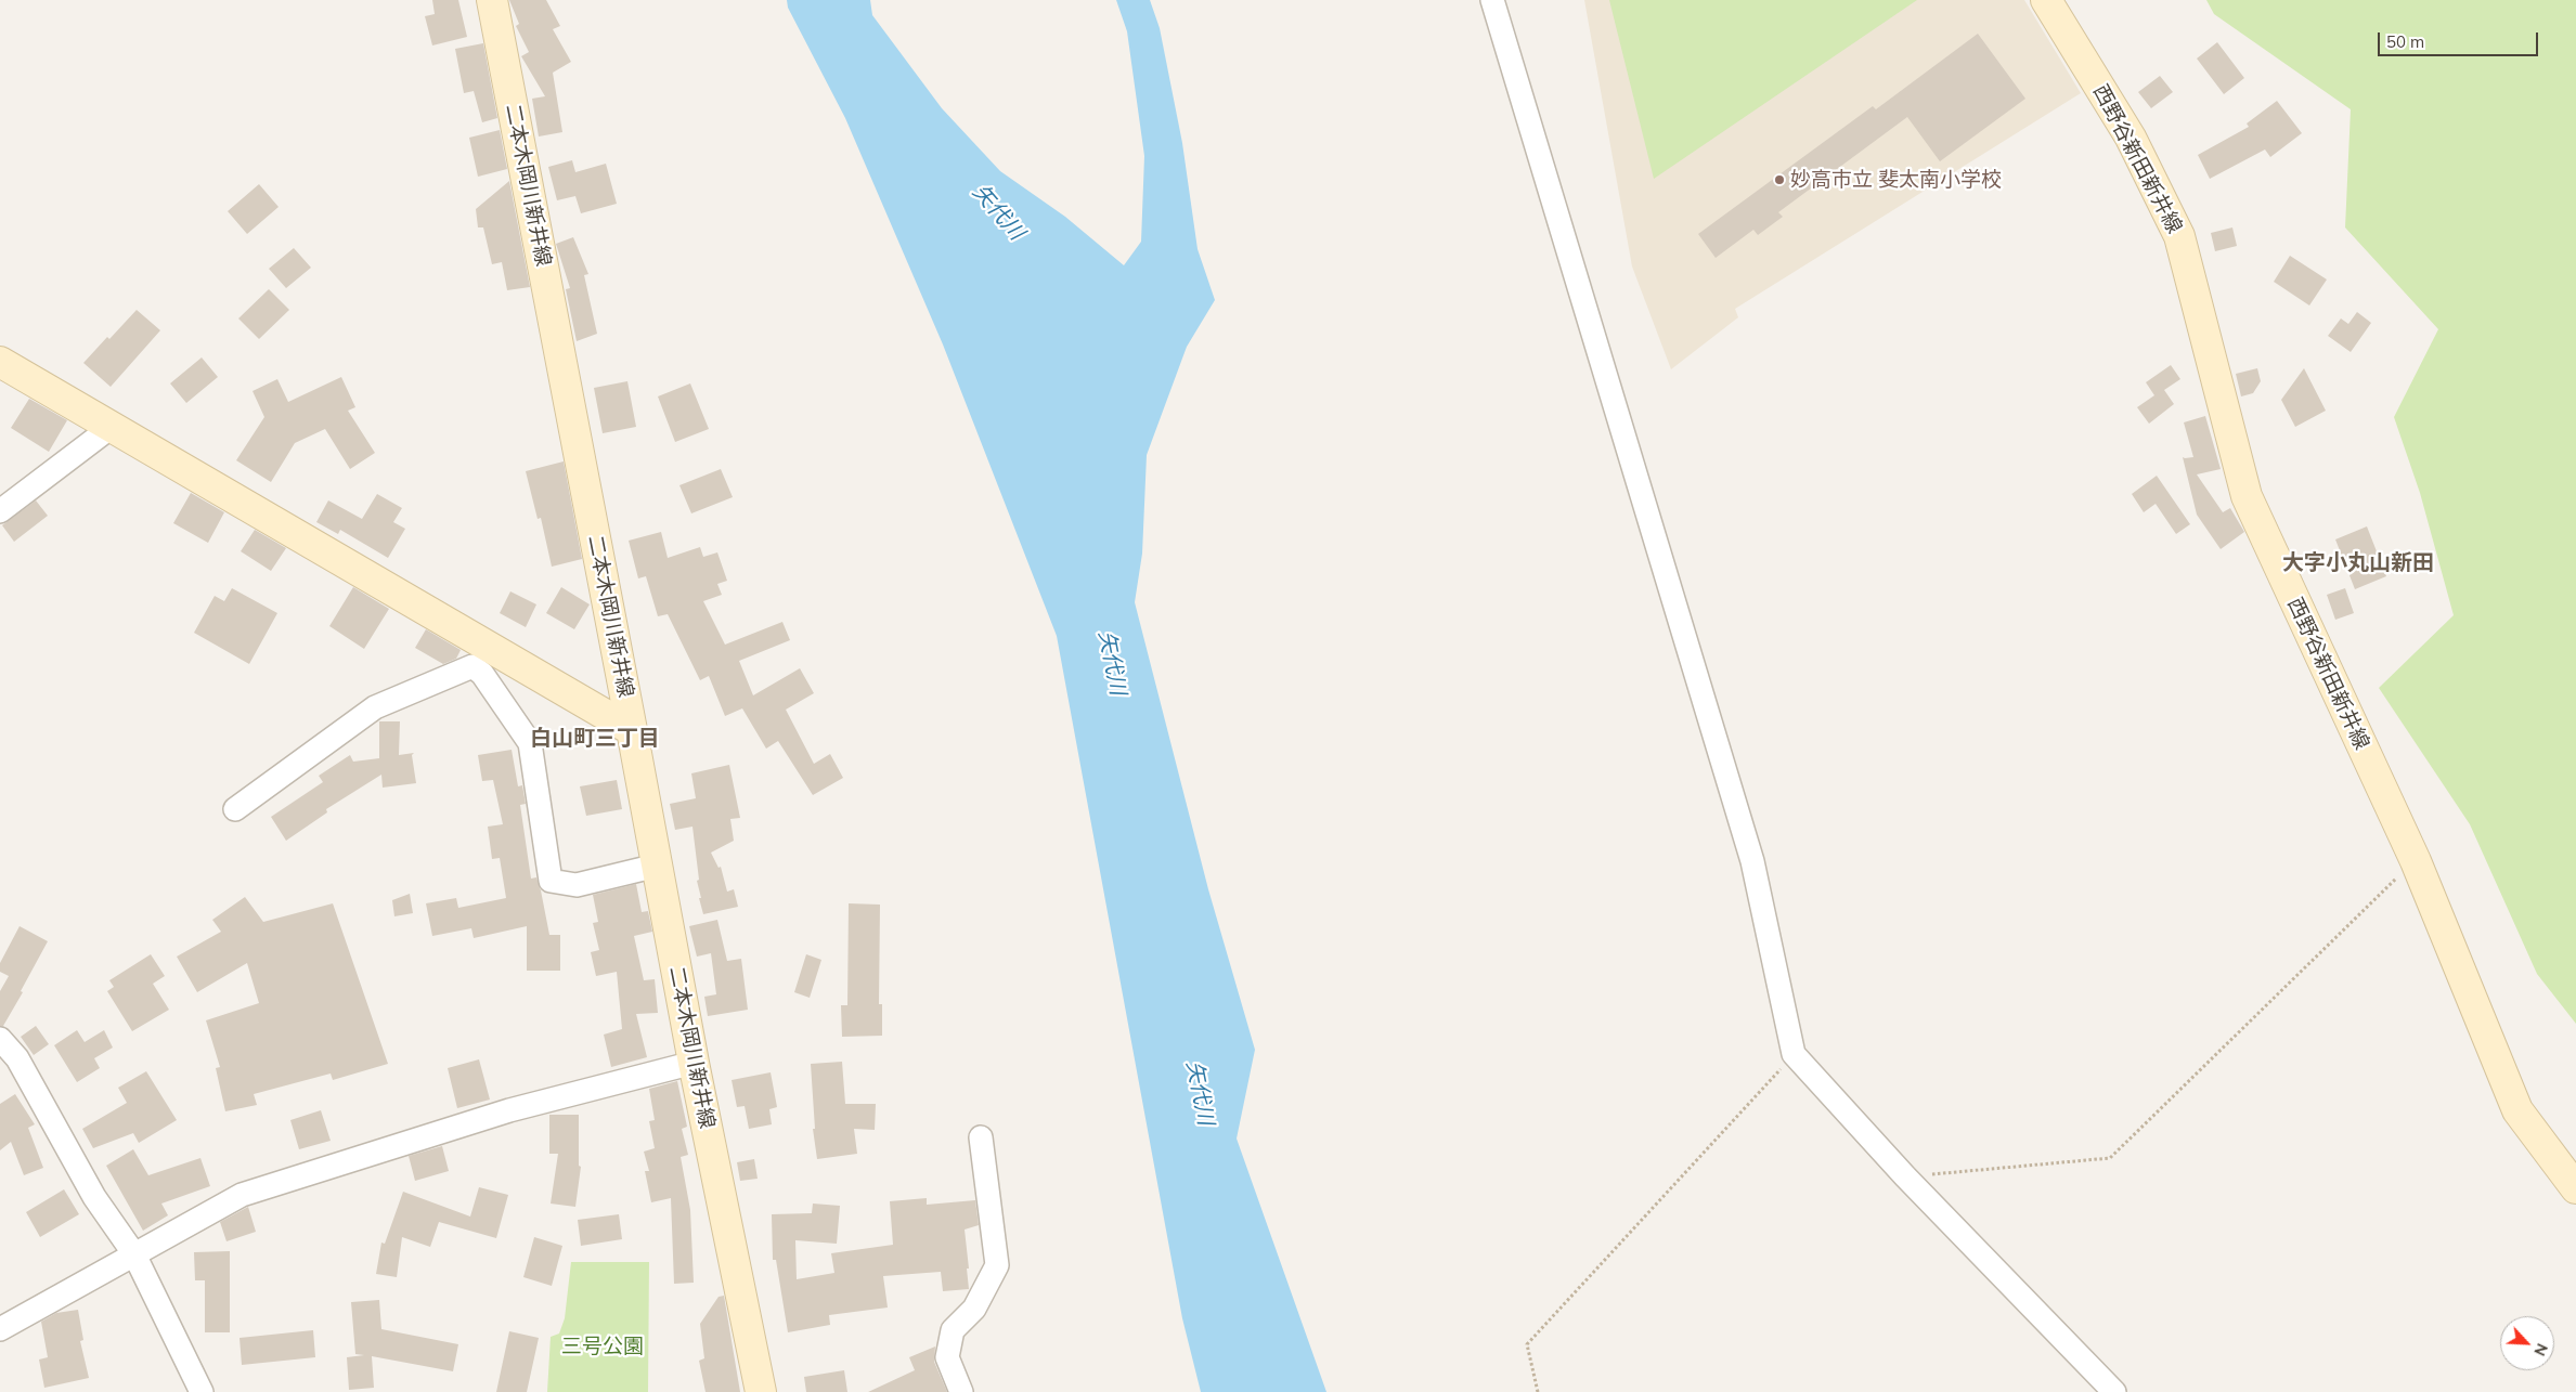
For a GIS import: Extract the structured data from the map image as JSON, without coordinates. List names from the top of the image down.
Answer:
{
  "streets": {
    "main road": ["西野谷新田新井線", "二本木岡川新井線"]
  },
  "districts": ["大字小丸山新田", "白山町三丁目"],
  "water": ["矢代川"],
  "parks": ["三号公園"],
  "places": ["妙高市立 斐太南小学校"],
  "scale_bar": "50 m",
  "north": "bottom right"
}
